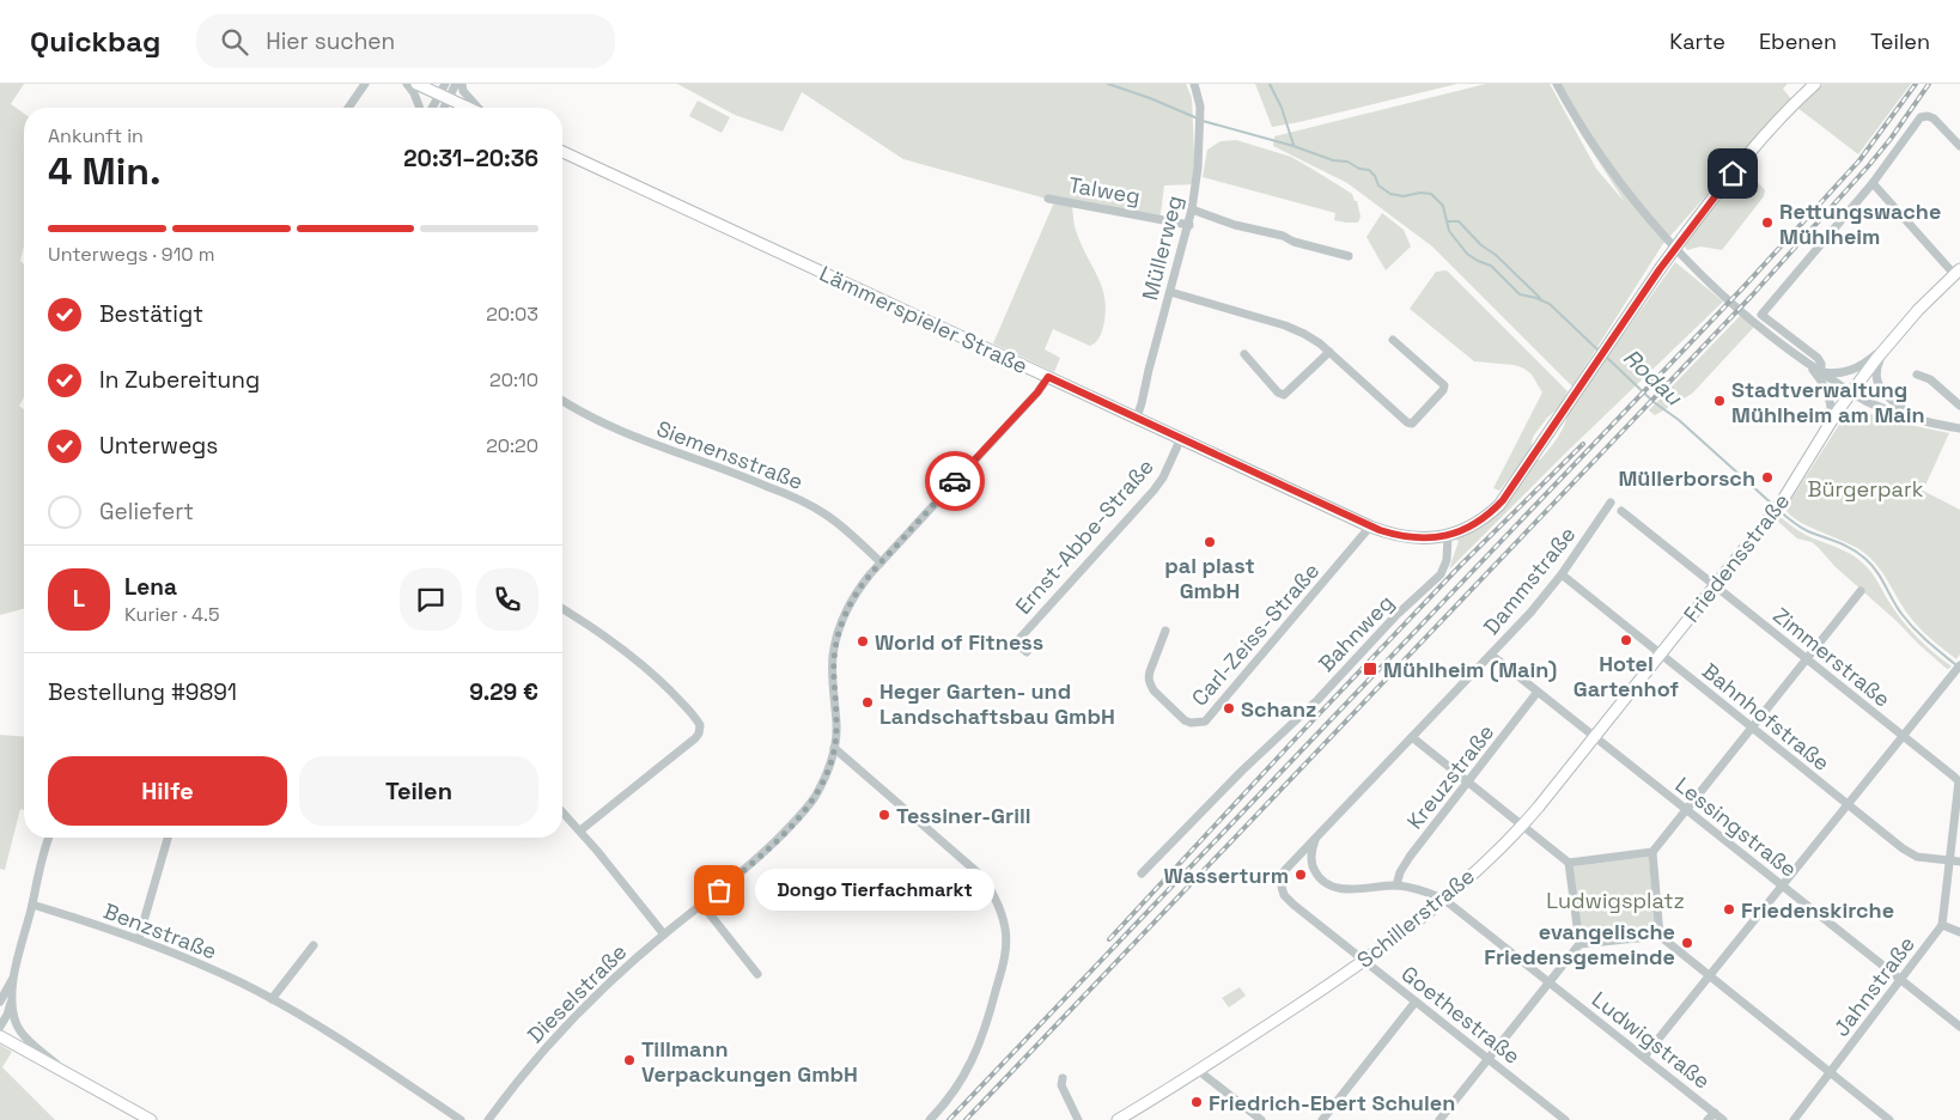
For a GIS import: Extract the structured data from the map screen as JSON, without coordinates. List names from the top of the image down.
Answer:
{
  "streets": {
    "main road": ["Lämmerspieler Straße", "Friedensstraße", "Schillerstraße"],
    "street": [
      "Talweg",
      "Müllerweg",
      "Siemensstraße",
      "Ernst-Abbe-Straße",
      "Dammstraße",
      "Bahnweg",
      "Carl-Zeiss-Straße",
      "Zimmerstraße",
      "Bahnhofstraße",
      "Kreuzstraße",
      "Lessingstraße",
      "Benzstraße",
      "Jahnstraße",
      "Dieselstraße",
      "Goethestraße",
      "Ludwigstraße"
    ]
  },
  "crossings": [
    ["Talweg", "Müllerweg"],
    ["Müllerweg", "Lämmerspieler Straße"],
    ["Lämmerspieler Straße", "Ernst-Abbe-Straße"],
    ["Lämmerspieler Straße", "Bahnweg"],
    ["Lämmerspieler Straße", "Carl-Zeiss-Straße"],
    ["Lämmerspieler Straße", "Dieselstraße"],
    ["Siemensstraße", "Dieselstraße"],
    ["Friedensstraße", "Zimmerstraße"],
    ["Friedensstraße", "Bahnhofstraße"],
    ["Friedensstraße", "Schillerstraße"],
    ["Dammstraße", "Bahnhofstraße"],
    ["Dammstraße", "Lessingstraße"],
    ["Dammstraße", "Goethestraße"],
    ["Dammstraße", "Ludwigstraße"],
    ["Zimmerstraße", "Bahnhofstraße"],
    ["Zimmerstraße", "Jahnstraße"],
    ["Bahnhofstraße", "Schillerstraße"],
    ["Bahnhofstraße", "Jahnstraße"],
    ["Kreuzstraße", "Lessingstraße"],
    ["Kreuzstraße", "Ludwigstraße"],
    ["Lessingstraße", "Schillerstraße"],
    ["Lessingstraße", "Jahnstraße"],
    ["Schillerstraße", "Goethestraße"],
    ["Schillerstraße", "Ludwigstraße"],
    ["Goethestraße", "Ludwigstraße"]
  ],
  "water": ["Rodau"],
  "parks": ["Bürgerpark", "Ludwigsplatz"],
  "places": {
    "other": [
      "Rettungswache Mühlheim",
      "Stadtverwaltung Mühlheim am Main",
      "Müllerborsch",
      "pal plast GmbH",
      "Hotel Gartenhof",
      "World of Fitness",
      "Heger Garten- und Landschaftsbau GmbH",
      "Schanz",
      "Tessiner-Grill",
      "Wasserturm",
      "Dongo Tierfachmarkt",
      "Friedenskirche",
      "evangelische Friedensgemeinde",
      "Tillmann Verpackungen GmbH",
      "Friedrich-Ebert Schulen"
    ],
    "transit": ["Mühlheim (Main)"]
  },
  "page": {
    "header": "Quickbag",
    "search": "Hier suchen",
    "nav": ["Karte", "Ebenen", "Teilen"],
    "heading": ["4 Min.", "Ankunft in", "20:31–20:36"],
    "panel": [
      "Lena",
      "Kurier · 4.5",
      "Bestellung #9891",
      "9.29 €"
    ],
    "bar": "Unterwegs · 910 m",
    "list": [
      ["Bestätigt", "20:03"],
      ["In Zubereitung", "20:10"],
      ["Unterwegs", "20:20"],
      "Geliefert"
    ],
    "round": "L",
    "buttons": ["Hilfe", "Teilen"],
    "bubble": "Dongo Tierfachmarkt"
  }
}
